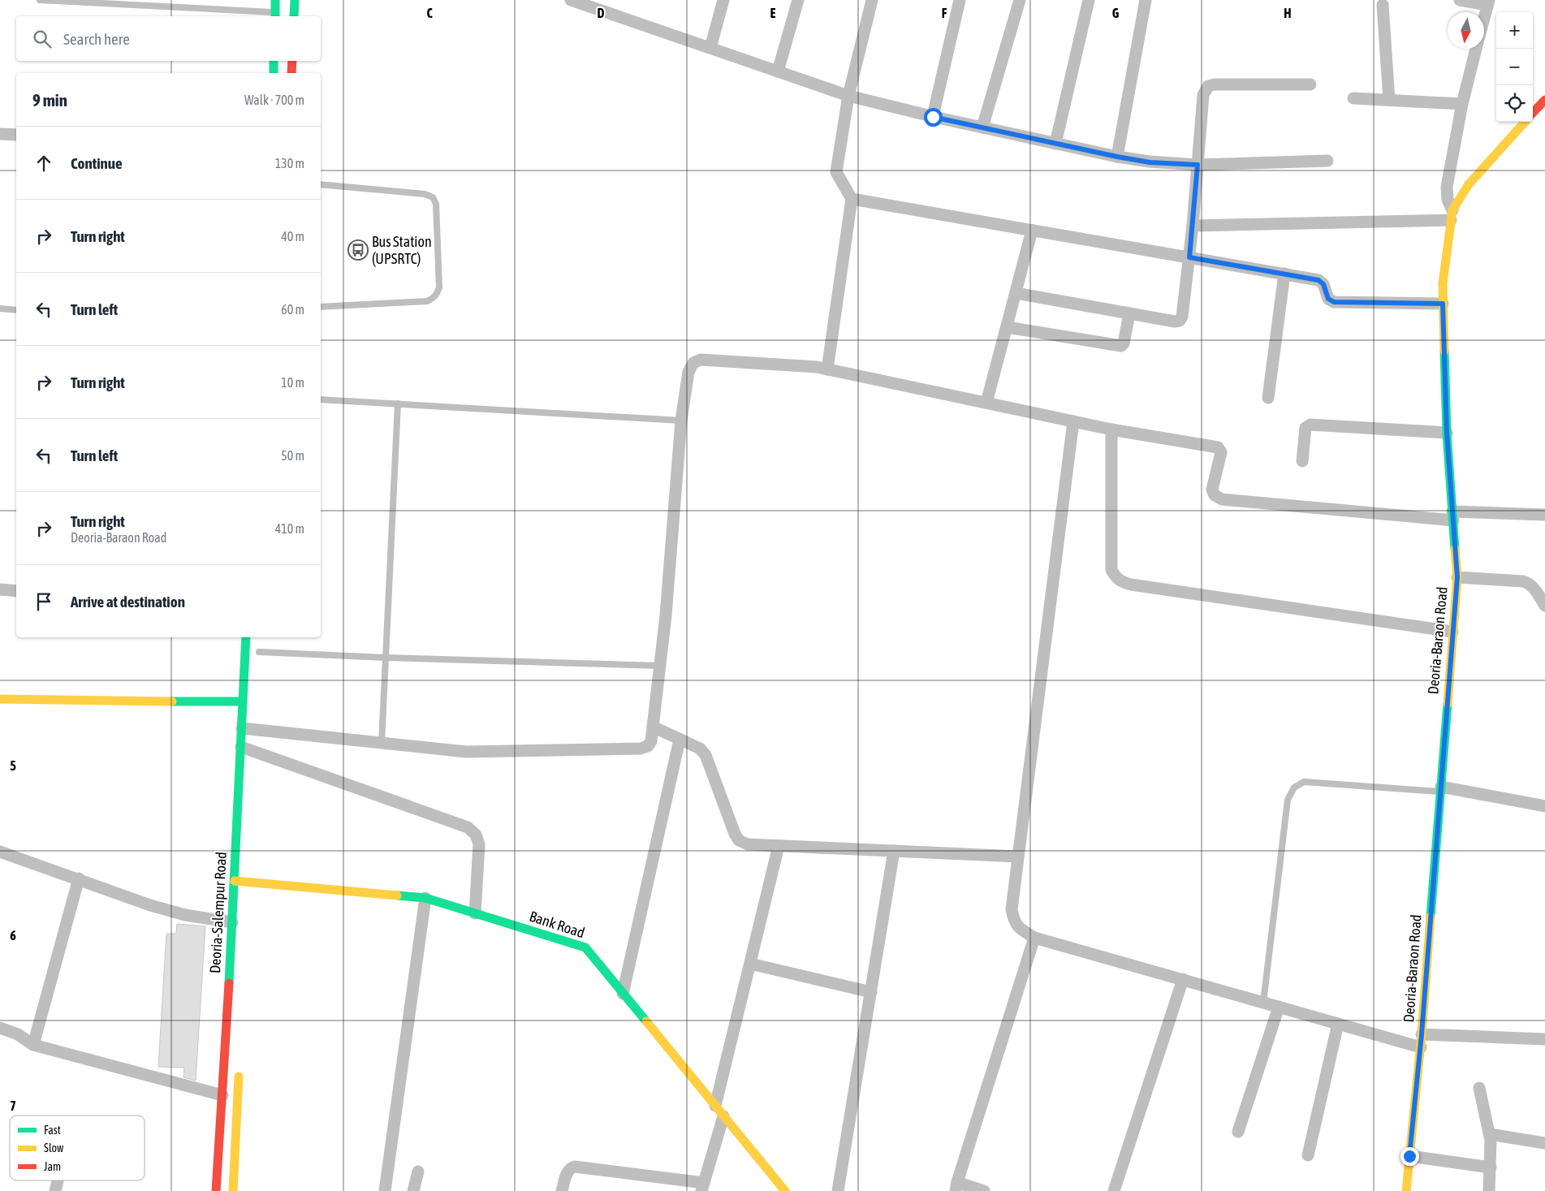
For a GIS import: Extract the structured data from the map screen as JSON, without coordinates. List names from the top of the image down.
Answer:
{
  "streets": {
    "main road": ["Deoria-Baraon Road", "Deoria-Salempur Road", "Bank Road"]
  },
  "crossings": [
    ["Deoria-Salempur Road", "Bank Road"]
  ],
  "places": {
    "bus stop": ["Bus Station (UPSRTC)"]
  },
  "legend": ["Fast", "Slow", "Jam"],
  "north": "bottom",
  "page": {
    "map_buttons": ["+", "−"],
    "search": "Search here",
    "heading": ["9 min", "Walk · 700 m"],
    "list": [
      ["Continue", "130 m"],
      ["Turn right", "40 m"],
      ["Turn left", "60 m"],
      ["Turn right", "10 m"],
      ["Turn left", "50 m"],
      ["Turn right", "Deoria-Baraon Road", "410 m"],
      "Arrive at destination"
    ]
  },
  "grid": {
    "columns": [
      "C",
      "D",
      "E",
      "F",
      "G",
      "H"
    ],
    "rows": ["5", "6", "7"]
  }
}
